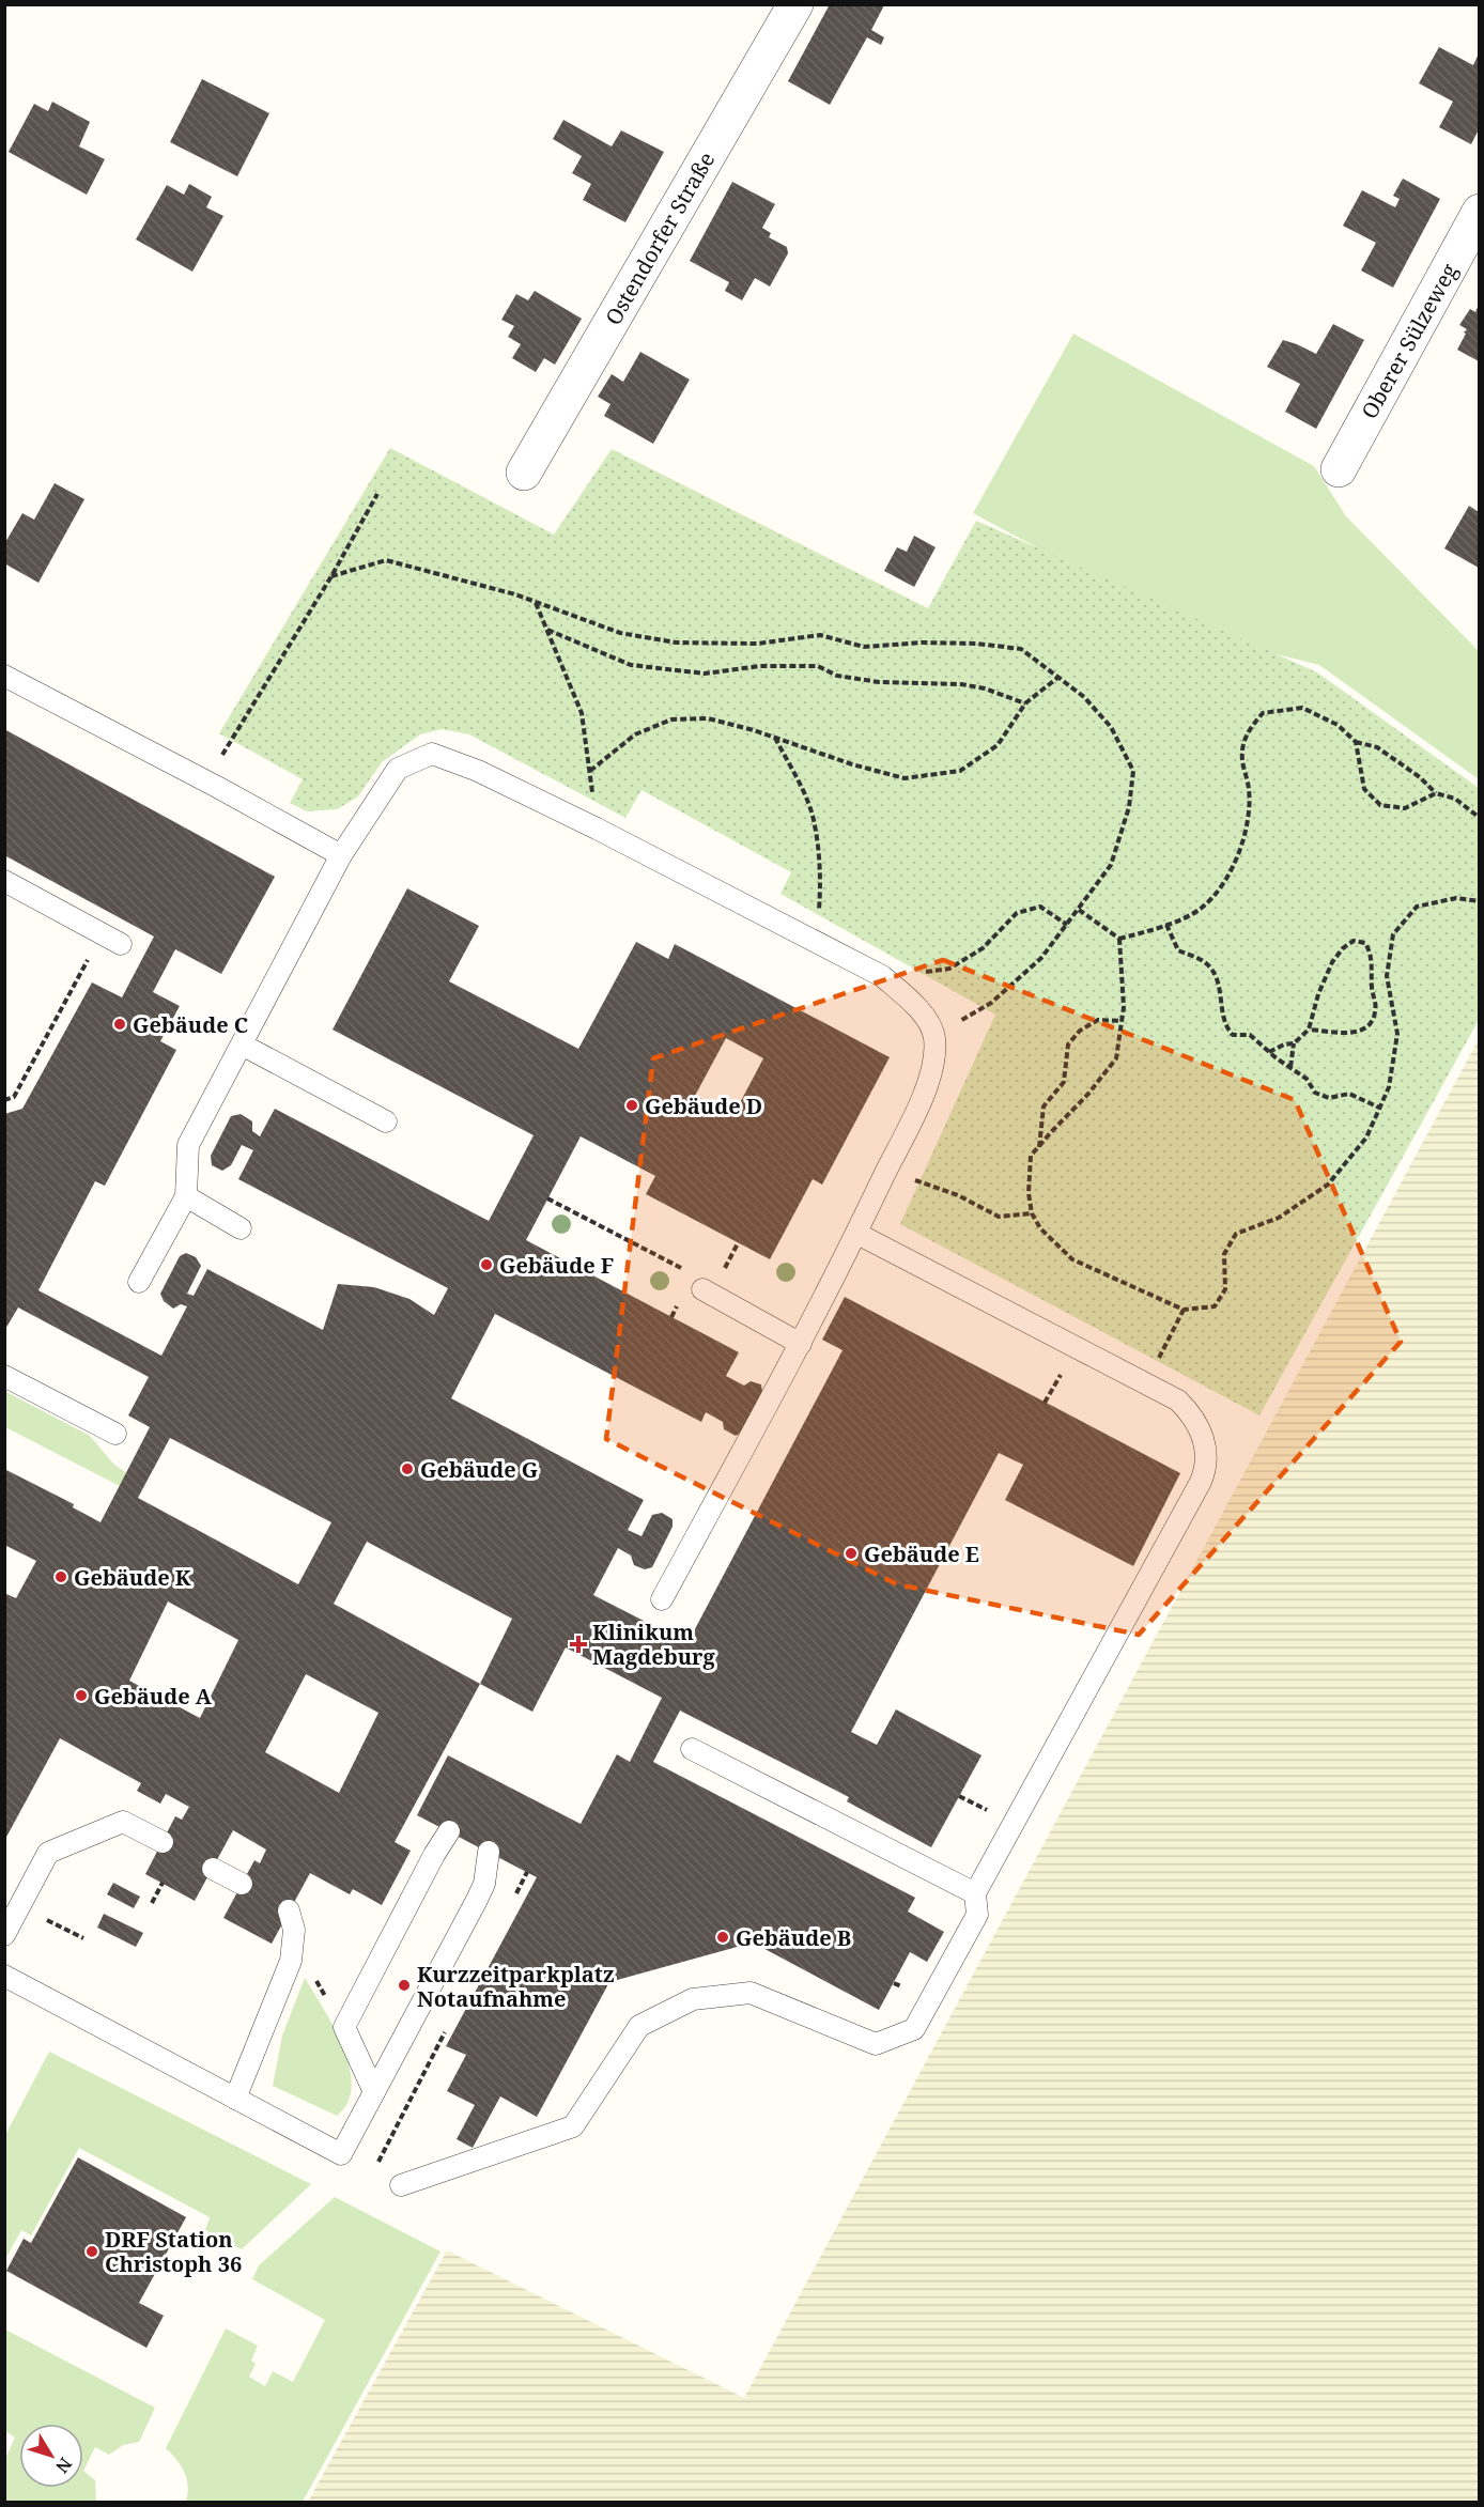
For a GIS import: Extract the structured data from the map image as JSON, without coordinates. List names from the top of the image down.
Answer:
{
  "streets": {
    "street": ["Ostendorfer Straße", "Oberer Sülzeweg"]
  },
  "places": {
    "other": [
      "Gebäude C",
      "Gebäude D",
      "Gebäude F",
      "Gebäude G",
      "Gebäude E",
      "Gebäude K",
      "Gebäude A",
      "Gebäude B",
      "Kurzzeitparkplatz Notaufnahme",
      "DRF Station Christoph 36"
    ],
    "health": ["Klinikum Magdeburg"]
  },
  "north": "bottom right"
}
